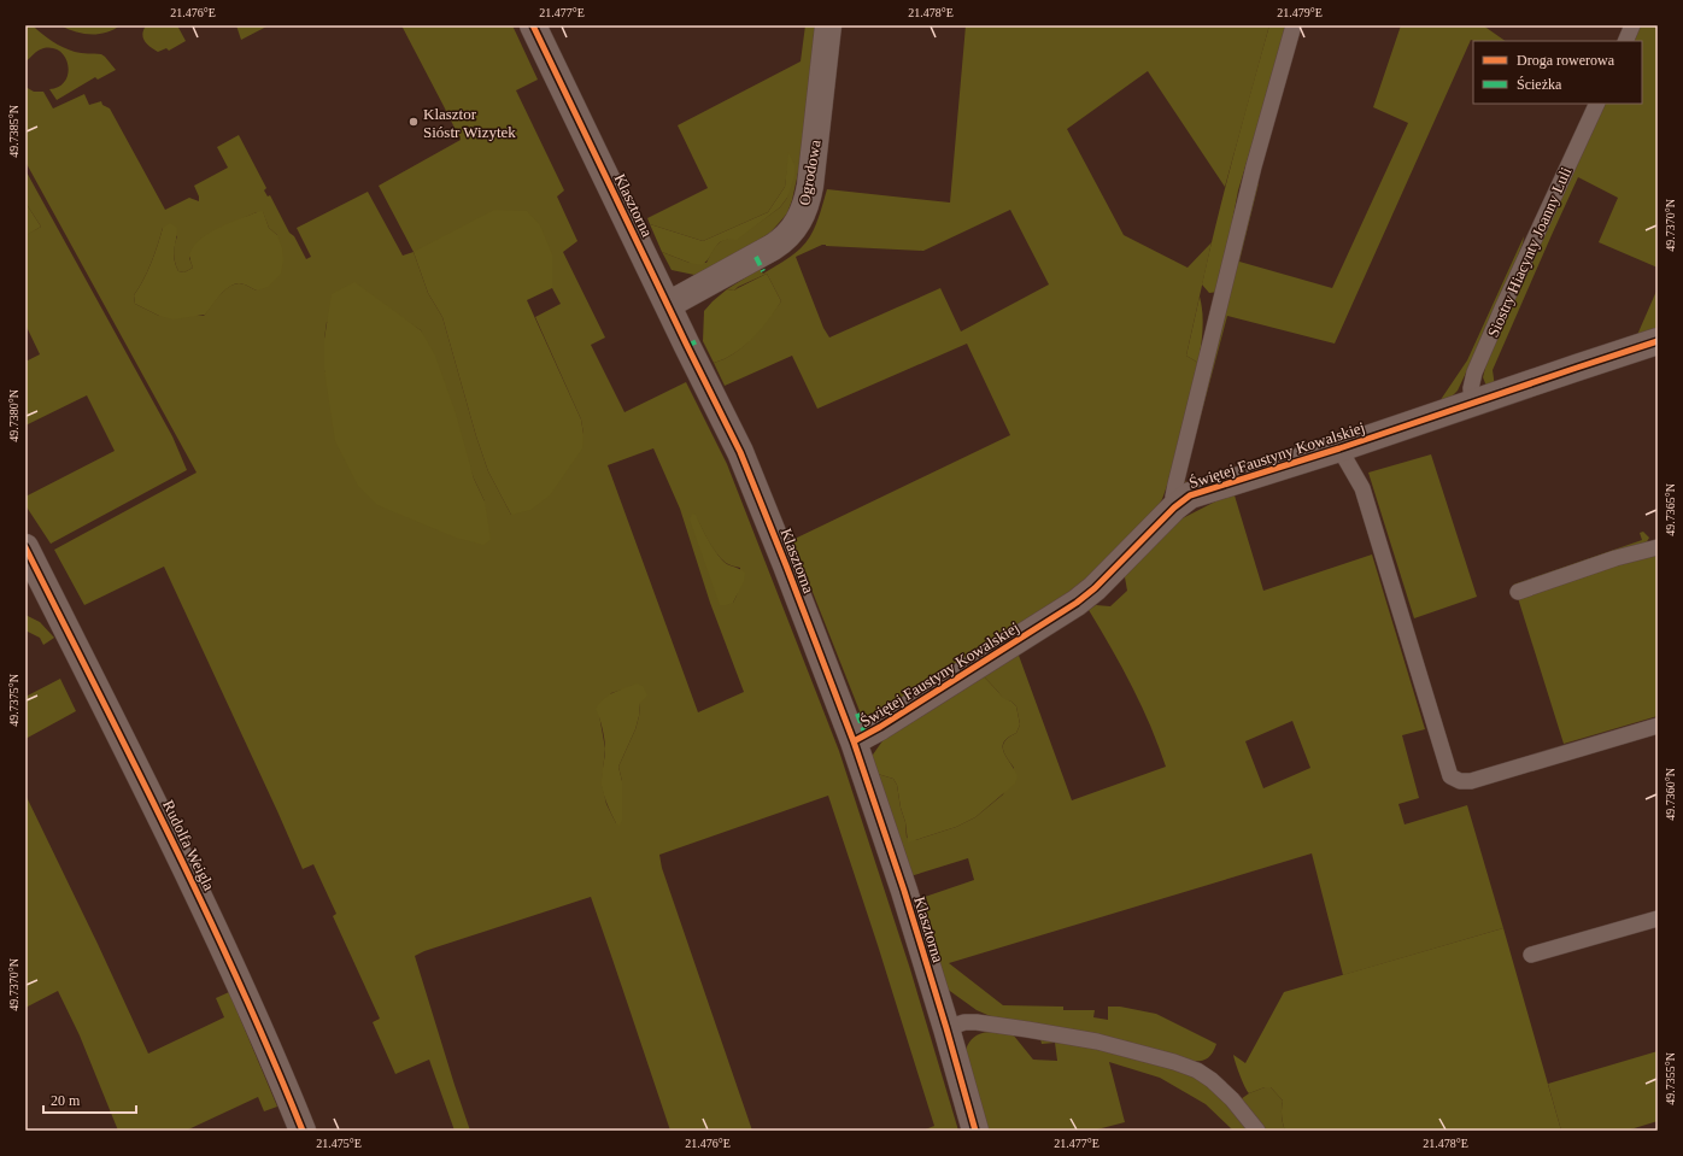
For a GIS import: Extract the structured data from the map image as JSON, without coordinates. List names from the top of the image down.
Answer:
{
  "streets": {
    "street": [
      "Ogrodowa",
      "Klasztorna",
      "Świętej Faustyny Kowalskiej",
      "Rudolfa Weigla"
    ],
    "lane": ["Siostry Hiacynty Joanny Luli"]
  },
  "crossings": [
    ["Ogrodowa", "Klasztorna"],
    ["Klasztorna", "Świętej Faustyny Kowalskiej"],
    ["Siostry Hiacynty Joanny Luli", "Świętej Faustyny Kowalskiej"]
  ],
  "places": ["Klasztor Sióstr Wizytek"],
  "legend": ["Droga rowerowa", "Ścieżka"],
  "scale_bar": "20 m",
  "coordinates": [
    "21.476°E",
    "21.477°E",
    "21.478°E",
    "21.479°E",
    "49.7385°N",
    "49.7370°N",
    "49.7380°N",
    "49.7365°N",
    "49.7375°N",
    "49.7360°N",
    "49.7355°N",
    "21.475°E"
  ]
}
